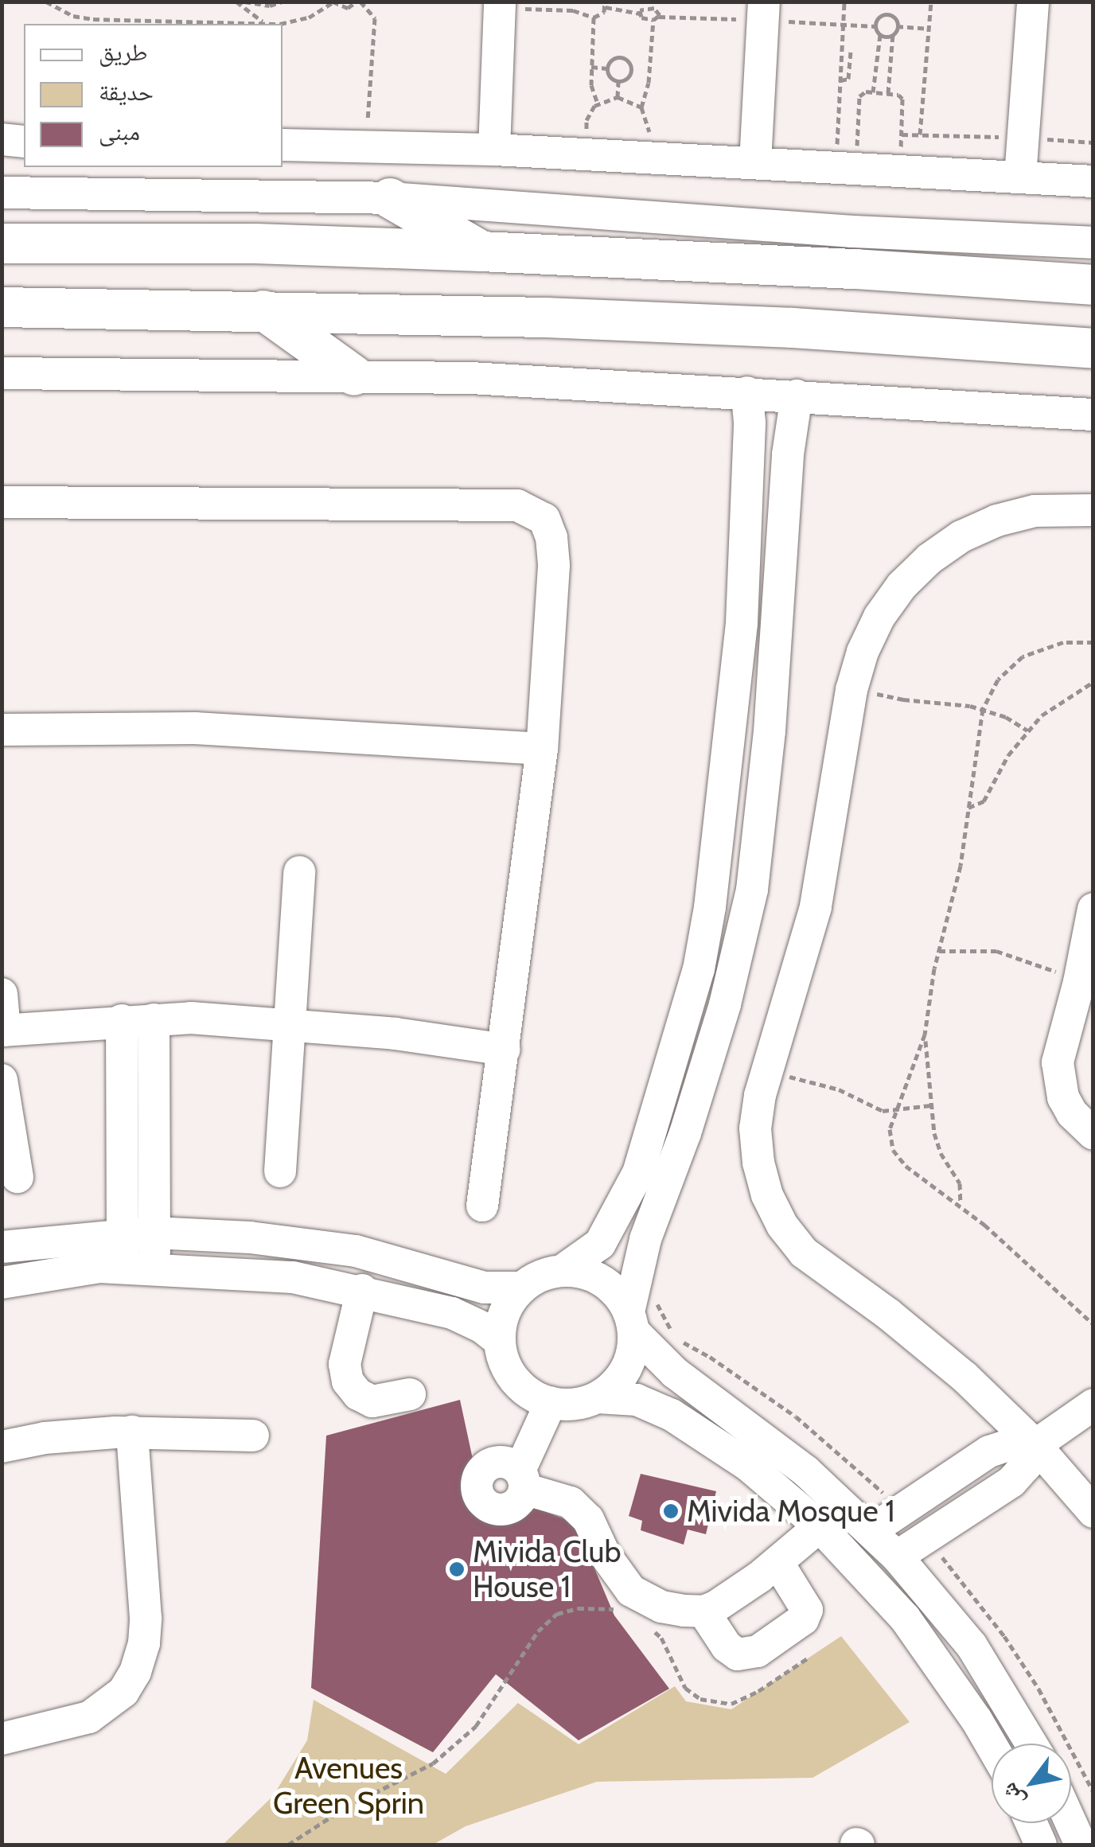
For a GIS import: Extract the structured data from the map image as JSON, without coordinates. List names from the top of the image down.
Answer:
{
  "parks": ["Avenues Green Sprin"],
  "places": ["Mivida Mosque 1", "Mivida Club House 1"],
  "legend": ["طريق", "حديقة", "مبنى"],
  "north": "bottom left"
}
